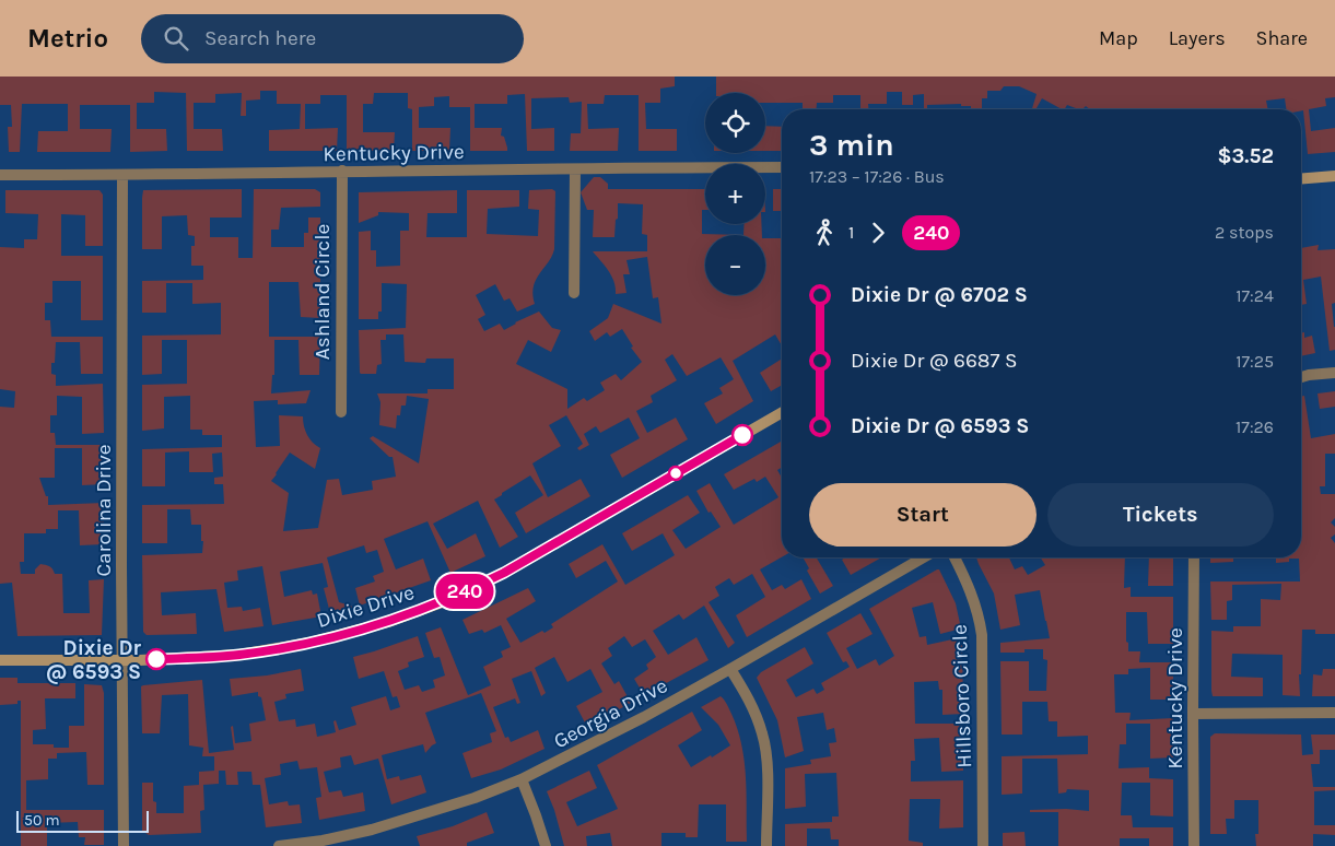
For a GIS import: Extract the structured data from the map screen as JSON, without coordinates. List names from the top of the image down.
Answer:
{
  "streets": {
    "street": [
      "Kentucky Drive",
      "Ashland Circle",
      "Carolina Drive",
      "Dixie Drive",
      "Hillsboro Circle",
      "Georgia Drive"
    ]
  },
  "crossings": [
    ["Kentucky Drive", "Ashland Circle"],
    ["Kentucky Drive", "Carolina Drive"],
    ["Carolina Drive", "Dixie Drive"]
  ],
  "places": ["Dixie Dr @ 6593 S"],
  "lines": ["bus line 240"],
  "scale_bar": "50 m",
  "page": {
    "header": "Metrio",
    "search": "Search here",
    "nav": ["Map", "Layers", "Share"],
    "on_map": "240",
    "map_buttons": ["+", "−"],
    "heading": ["3 min", "17:23 – 17:26 · Bus", "$3.52"],
    "legs": ["1", "240", "2 stops"],
    "list": [
      {
        "name": "Dixie Dr @ 6702 S",
        "value": "17:24"
      },
      {
        "name": "Dixie Dr @ 6687 S",
        "value": "17:25"
      },
      {
        "name": "Dixie Dr @ 6593 S",
        "value": "17:26"
      }
    ],
    "buttons": ["Start", "Tickets"],
    "scale": "50 m"
  }
}
